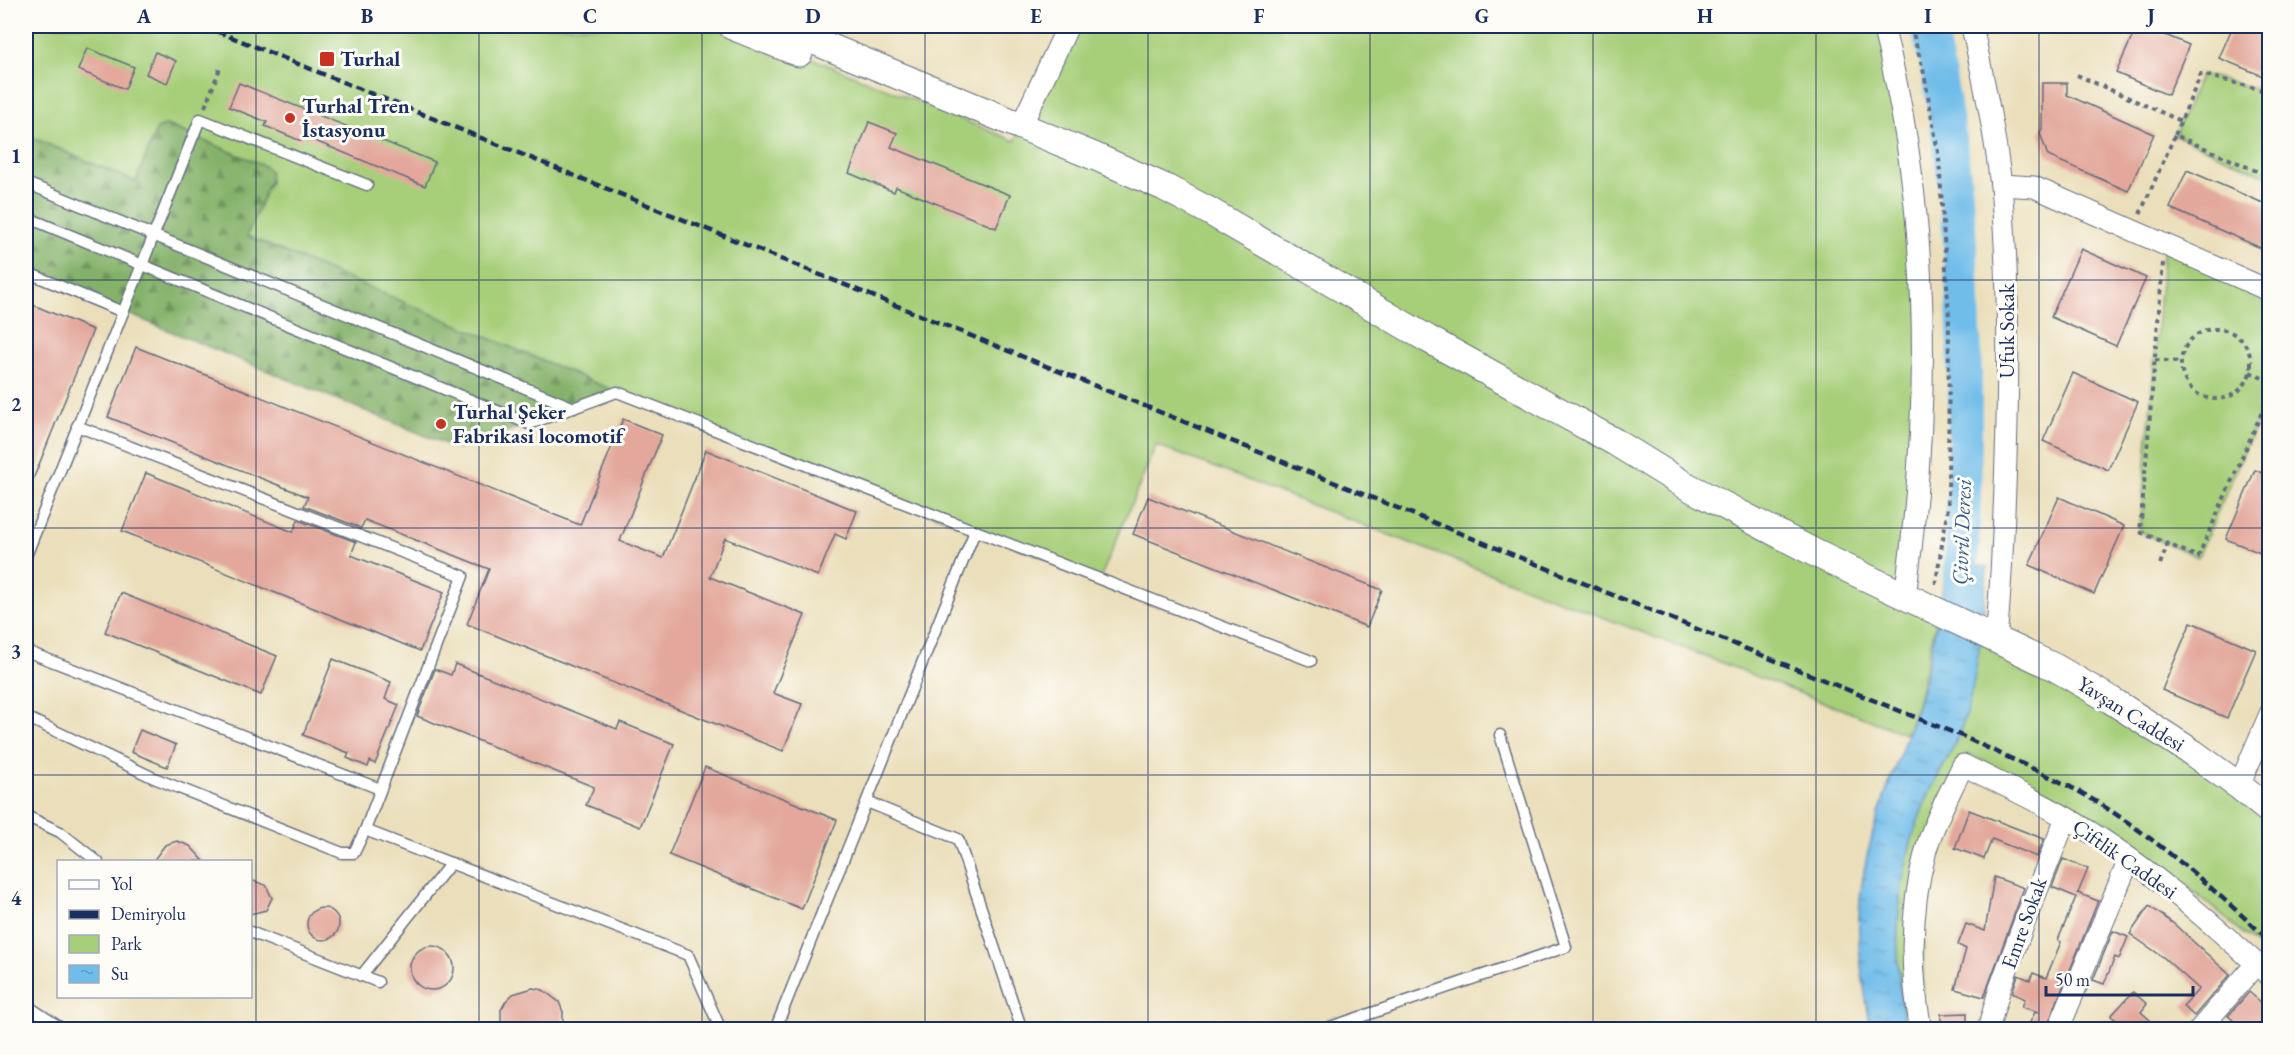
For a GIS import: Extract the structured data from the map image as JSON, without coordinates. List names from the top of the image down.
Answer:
{
  "streets": {
    "street": [
      "Ufuk Sokak",
      "Yavşan Caddesi",
      "Çiftlik Caddesi",
      "Emre Sokak"
    ]
  },
  "crossings": [
    ["Ufuk Sokak", "Yavşan Caddesi"],
    ["Çiftlik Caddesi", "Emre Sokak"]
  ],
  "water": ["Çivril Deresi"],
  "places": {
    "transit": ["Turhal"],
    "other": ["Turhal Tren İstasyonu", "Turhal Şeker Fabrikasi locomotif"]
  },
  "legend": [
    "Yol",
    "Demiryolu",
    "Park",
    "Su"
  ],
  "scale_bar": "50 m",
  "grid": {
    "columns": [
      "A",
      "B",
      "C",
      "D",
      "E",
      "F",
      "G",
      "H",
      "I",
      "J"
    ],
    "rows": [
      "1",
      "2",
      "3",
      "4"
    ]
  }
}
